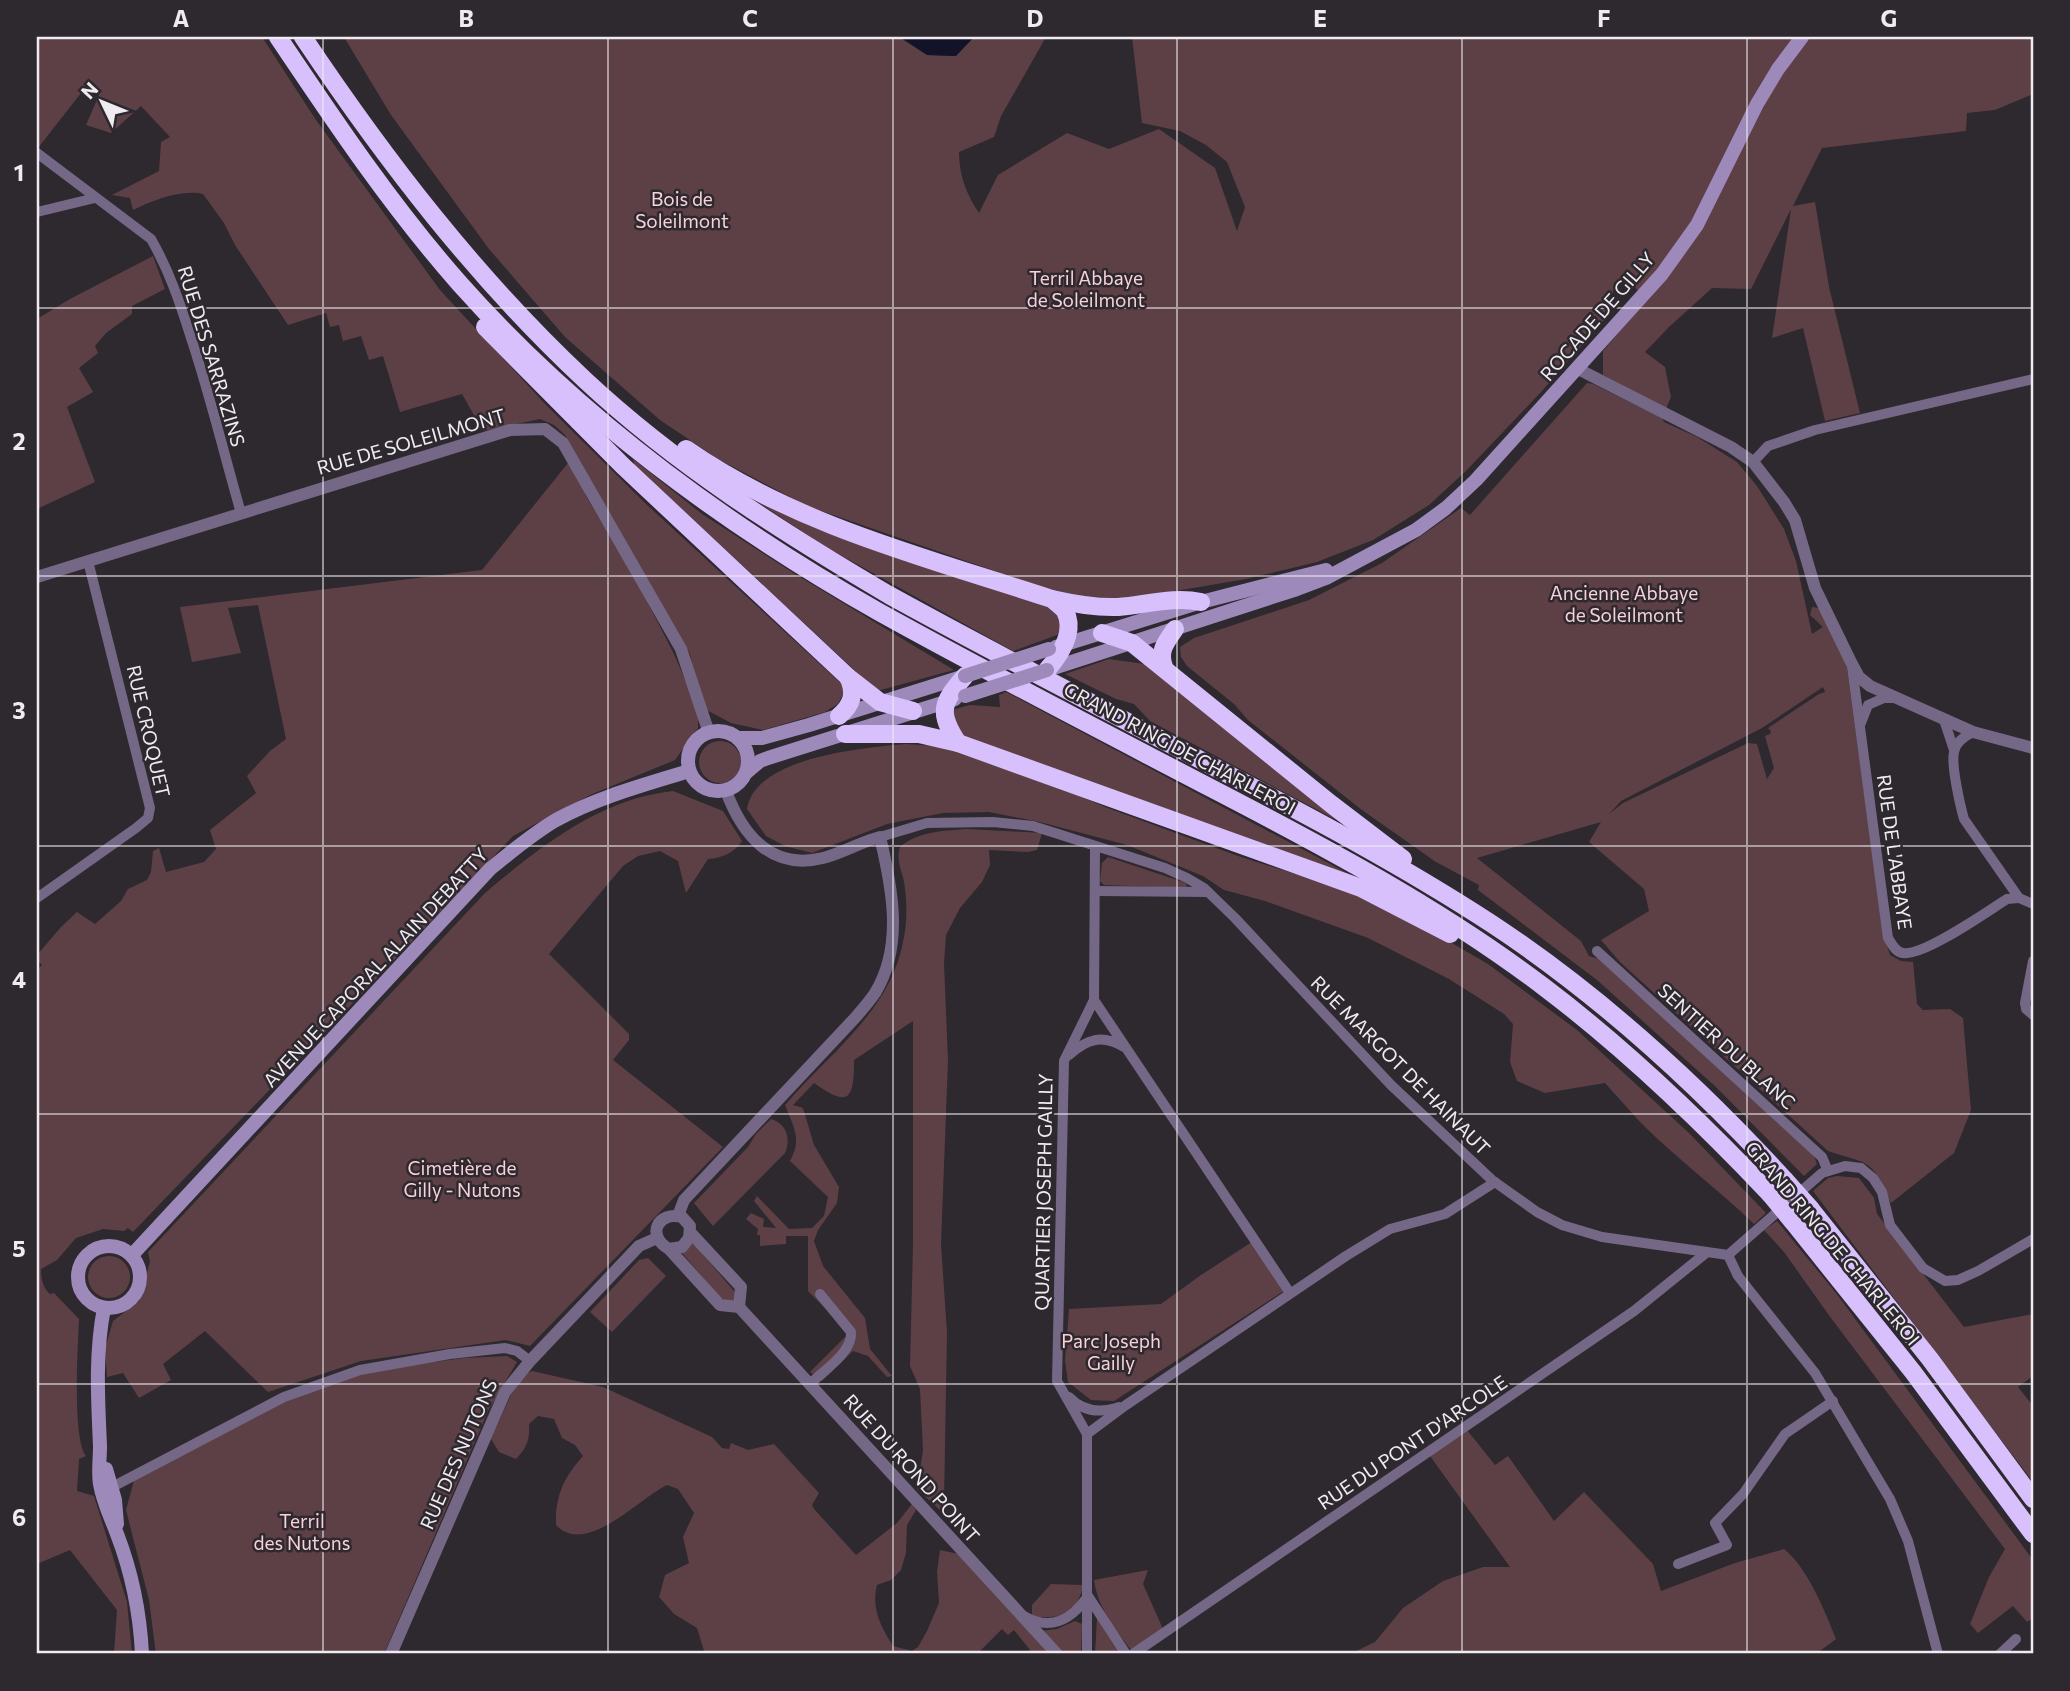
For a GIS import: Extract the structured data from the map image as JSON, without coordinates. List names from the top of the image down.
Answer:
{
  "streets": {
    "highway": ["GRAND RING DE CHARLEROI"],
    "main road": ["ROCADE DE GILLY", "AVENUE CAPORAL ALAIN DEBATTY"],
    "street": [
      "RUE DES SARRAZINS",
      "RUE DE SOLEILMONT",
      "RUE CROQUET",
      "RUE DE L'ABBAYE",
      "SENTIER DU BLANC",
      "RUE MARGOT DE HAINAUT",
      "QUARTIER JOSEPH GAILLY",
      "RUE DU PONT D'ARCOLE",
      "RUE DES NUTONS",
      "RUE DU ROND POINT"
    ]
  },
  "crossings": [
    ["RUE DES SARRAZINS", "RUE DE SOLEILMONT"],
    ["RUE DE SOLEILMONT", "RUE CROQUET"],
    ["RUE DE SOLEILMONT", "AVENUE CAPORAL ALAIN DEBATTY"],
    ["RUE MARGOT DE HAINAUT", "QUARTIER JOSEPH GAILLY"],
    ["RUE MARGOT DE HAINAUT", "RUE DU PONT D'ARCOLE"],
    ["RUE DES NUTONS", "RUE DU ROND POINT"]
  ],
  "parks": [
    "Bois de Soleilmont",
    "Terril Abbaye de Soleilmont",
    "Ancienne Abbaye de Soleilmont",
    "Cimetière de Gilly - Nutons",
    "Parc Joseph Gailly",
    "Terril des Nutons"
  ],
  "north": "top left",
  "grid": {
    "columns": [
      "A",
      "B",
      "C",
      "D",
      "E",
      "F",
      "G"
    ],
    "rows": [
      "1",
      "2",
      "3",
      "4",
      "5",
      "6"
    ]
  }
}
